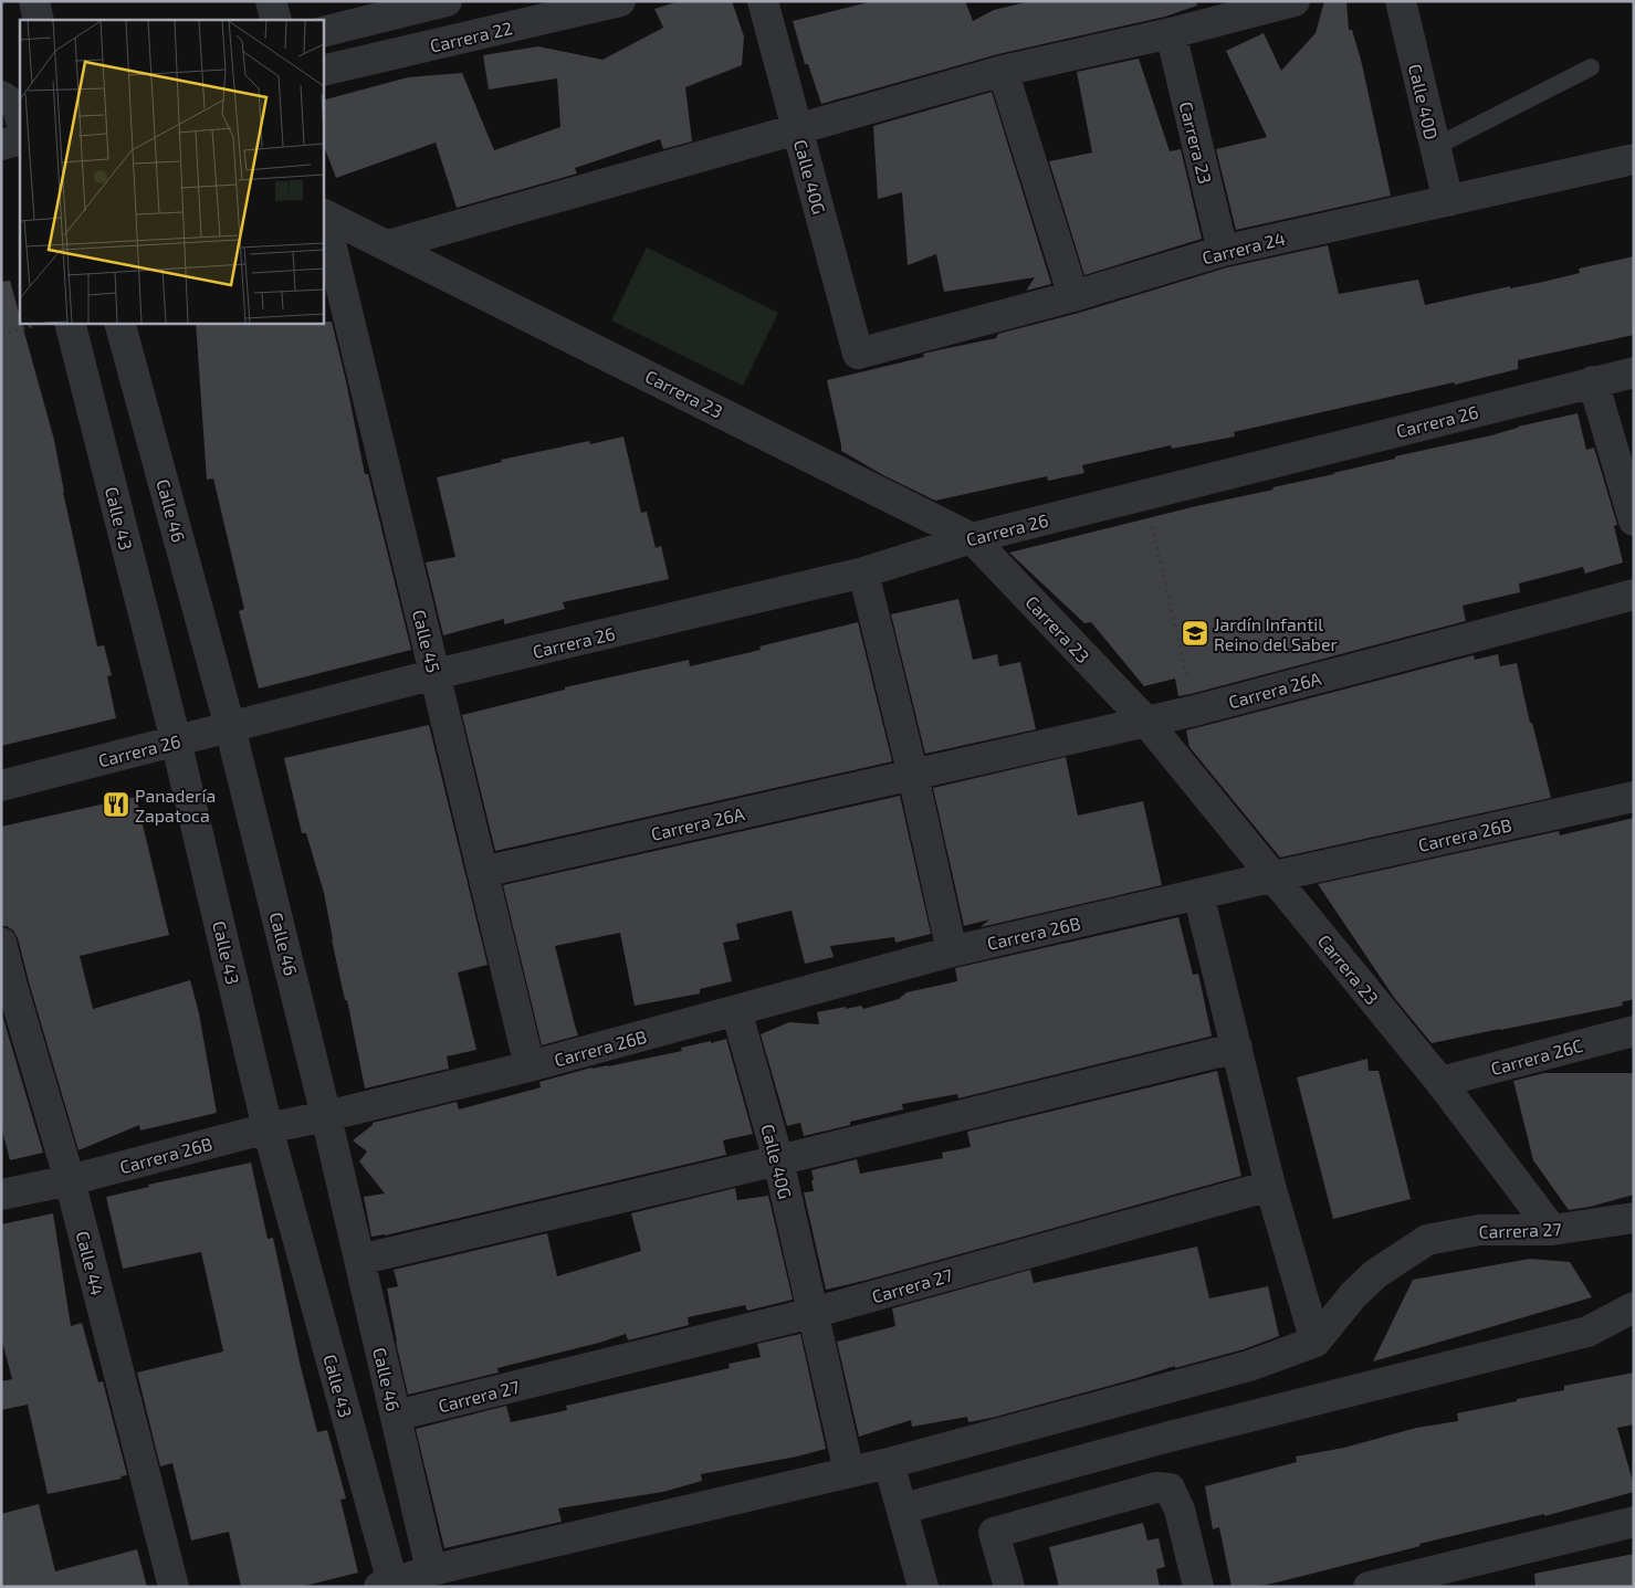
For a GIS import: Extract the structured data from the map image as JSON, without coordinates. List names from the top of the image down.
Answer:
{
  "streets": {
    "street": [
      "Carrera 22",
      "Calle 40D",
      "Carrera 23",
      "Calle 40G",
      "Carrera 24",
      "Carrera 26",
      "Calle 46",
      "Calle 43",
      "Calle 45",
      "Carrera 26A",
      "Carrera 26B",
      "Carrera 26C",
      "Carrera 27",
      "Calle 44"
    ]
  },
  "crossings": [
    ["Calle 40D", "Carrera 24"],
    ["Carrera 23", "Carrera 24"],
    ["Carrera 23", "Carrera 26"],
    ["Carrera 23", "Calle 45"],
    ["Carrera 23", "Carrera 26A"],
    ["Carrera 23", "Carrera 26B"],
    ["Carrera 23", "Carrera 26C"],
    ["Carrera 23", "Carrera 27"],
    ["Calle 40G", "Carrera 24"],
    ["Calle 40G", "Carrera 26B"],
    ["Calle 40G", "Carrera 27"],
    ["Carrera 26", "Calle 46"],
    ["Carrera 26", "Calle 43"],
    ["Carrera 26", "Calle 45"],
    ["Calle 46", "Carrera 26B"],
    ["Calle 46", "Carrera 27"],
    ["Calle 43", "Carrera 26B"],
    ["Calle 45", "Carrera 26A"],
    ["Calle 45", "Carrera 26B"],
    ["Carrera 26B", "Calle 44"]
  ],
  "places": {
    "school or university": ["Jardín Infantil Reino del Saber"],
    "restaurant": ["Panadería Zapatoca"]
  }
}
